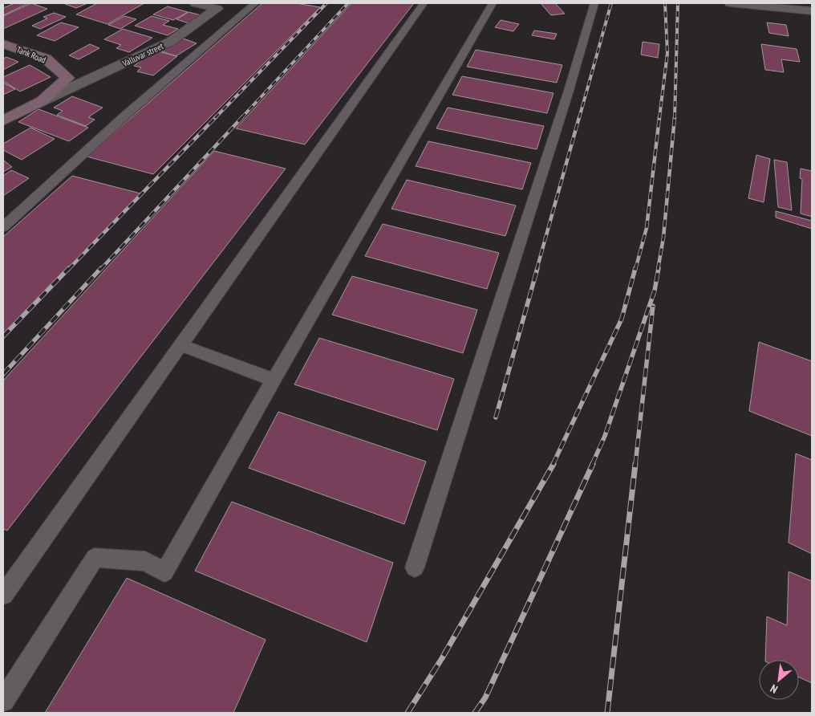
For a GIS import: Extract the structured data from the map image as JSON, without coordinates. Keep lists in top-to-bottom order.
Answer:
{
  "streets": {
    "main road": ["Tank Road"],
    "street": ["Valluvar street"]
  },
  "crossings": [
    ["Tank Road", "Valluvar street"]
  ],
  "north": "bottom left"
}
